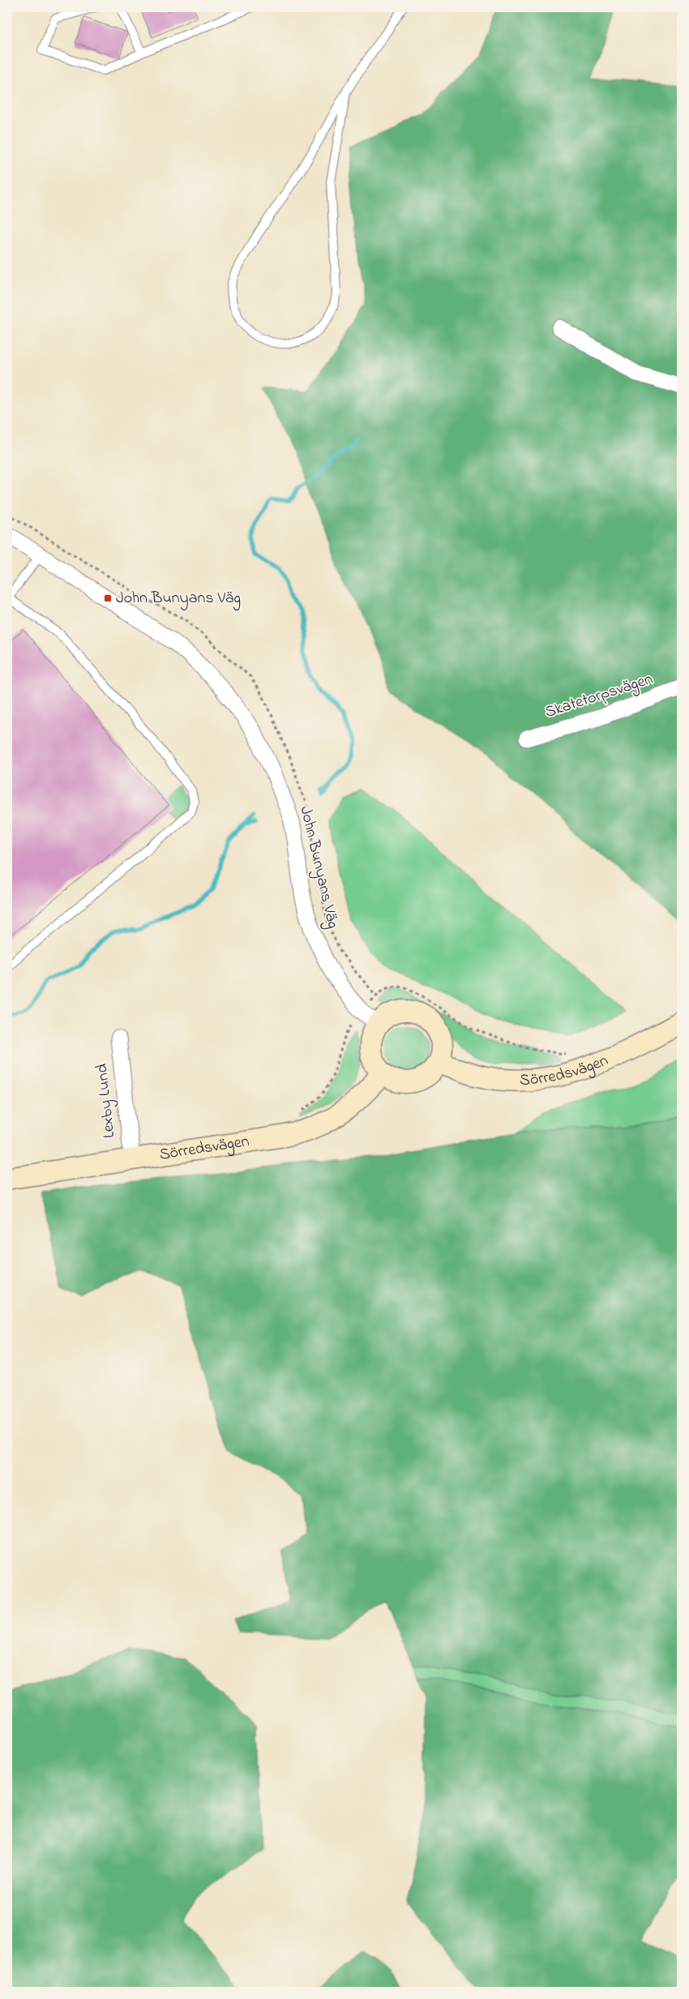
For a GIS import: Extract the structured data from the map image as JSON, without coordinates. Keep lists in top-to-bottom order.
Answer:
{
  "streets": {
    "street": [
      "Skatetorpsvägen",
      "John Bunyans Väg",
      "Sörredsvägen",
      "Lexby Lund"
    ]
  },
  "crossings": [
    ["John Bunyans Väg", "Sörredsvägen"],
    ["Sörredsvägen", "Lexby Lund"]
  ],
  "places": {
    "transit": ["John Bunyans Väg"]
  }
}
